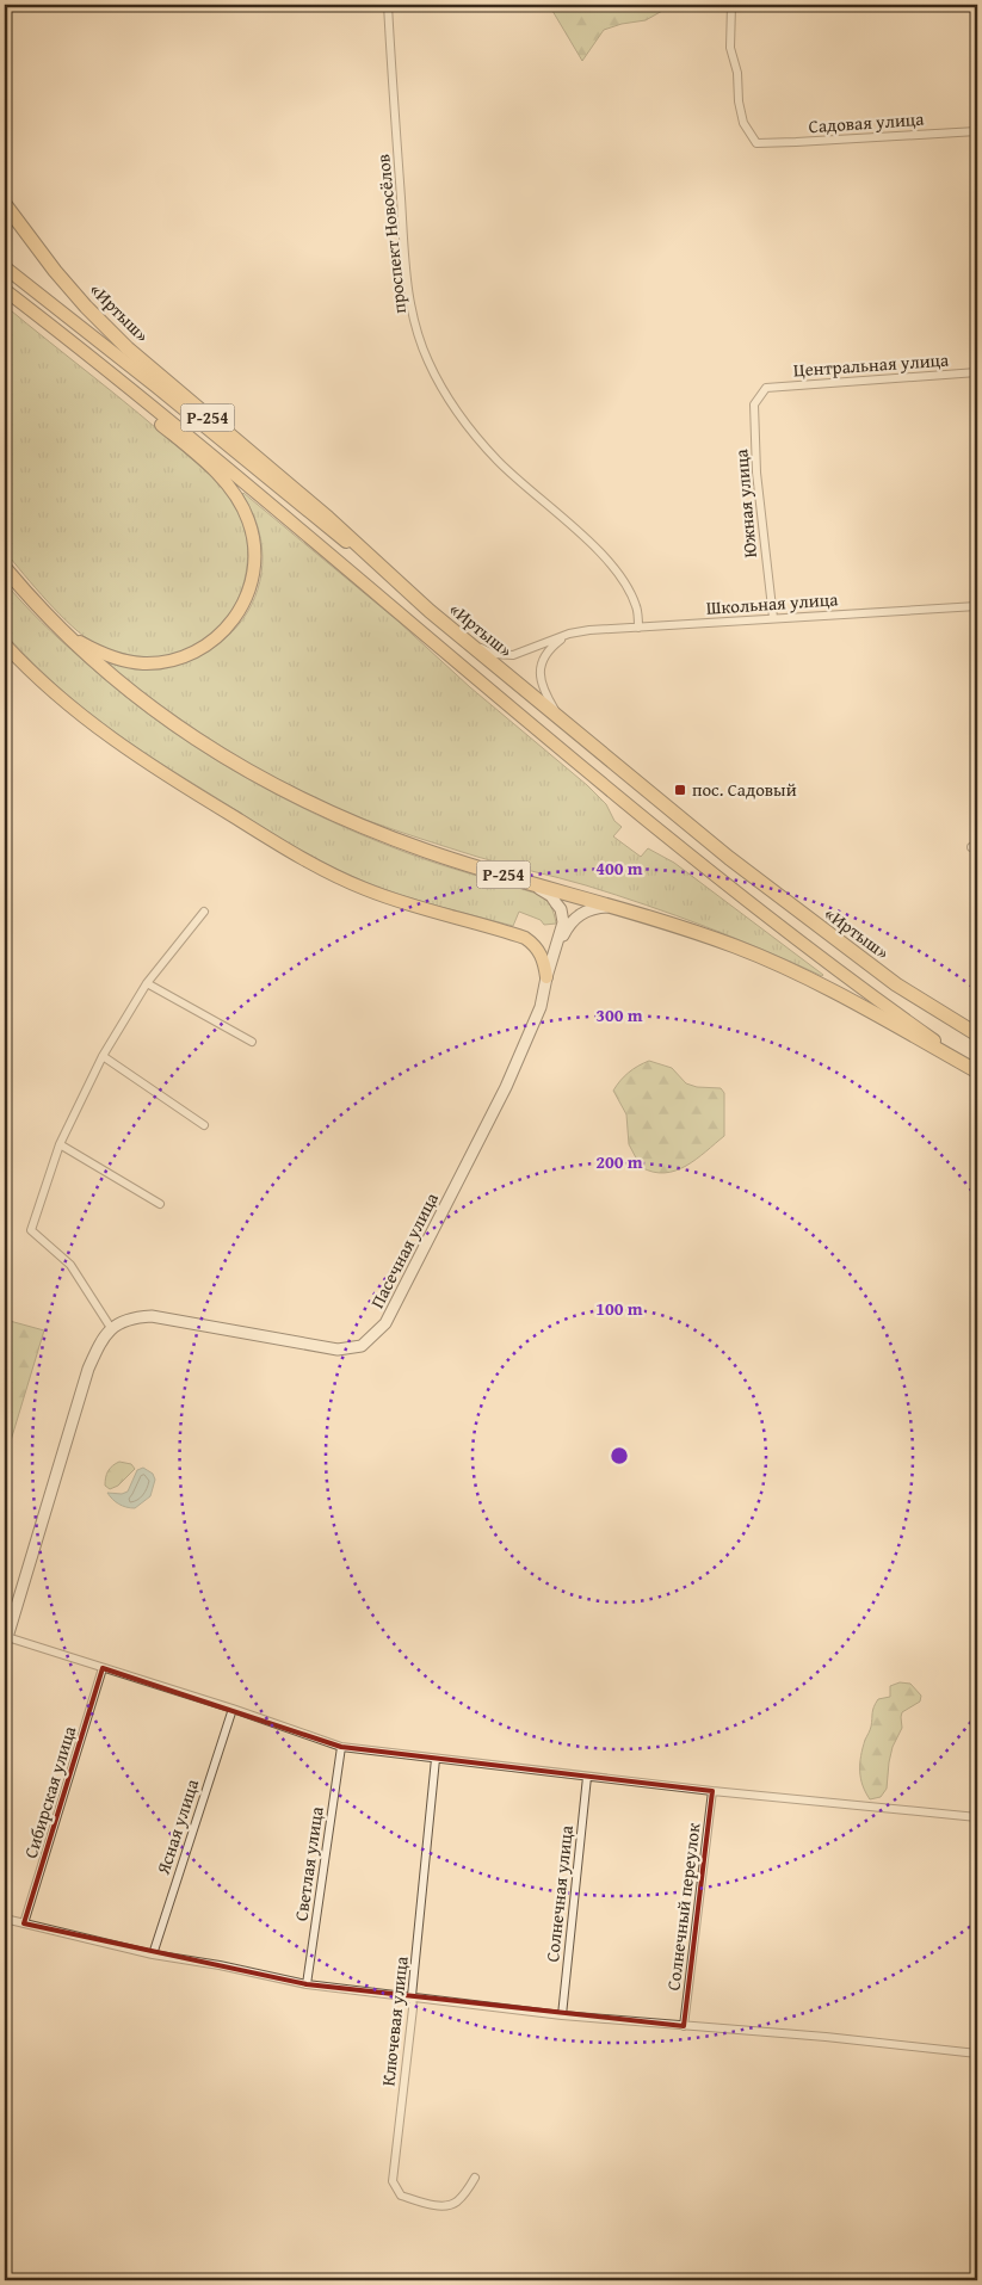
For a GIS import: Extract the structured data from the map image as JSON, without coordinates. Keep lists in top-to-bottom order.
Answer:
{
  "streets": {
    "highway": ["«Иртыш»", "Р-254"],
    "main road": ["Пасечная улица"],
    "street": [
      "Садовая улица",
      "проспект Новосёлов",
      "Центральная улица",
      "Южная улица",
      "Школьная улица",
      "Сибирская улица",
      "Ясная улица",
      "Светлая улица",
      "Солнечная улица",
      "Солнечный переулок",
      "Ключевая улица"
    ]
  },
  "crossings": [
    ["проспект Новосёлов", "Школьная улица"],
    ["«Иртыш»", "Школьная улица"],
    ["Центральная улица", "Южная улица"],
    ["Южная улица", "Школьная улица"]
  ],
  "places": {
    "transit": ["пос. Садовый"]
  },
  "rings": [
    "400 m",
    "300 m",
    "200 m",
    "100 m"
  ]
}
